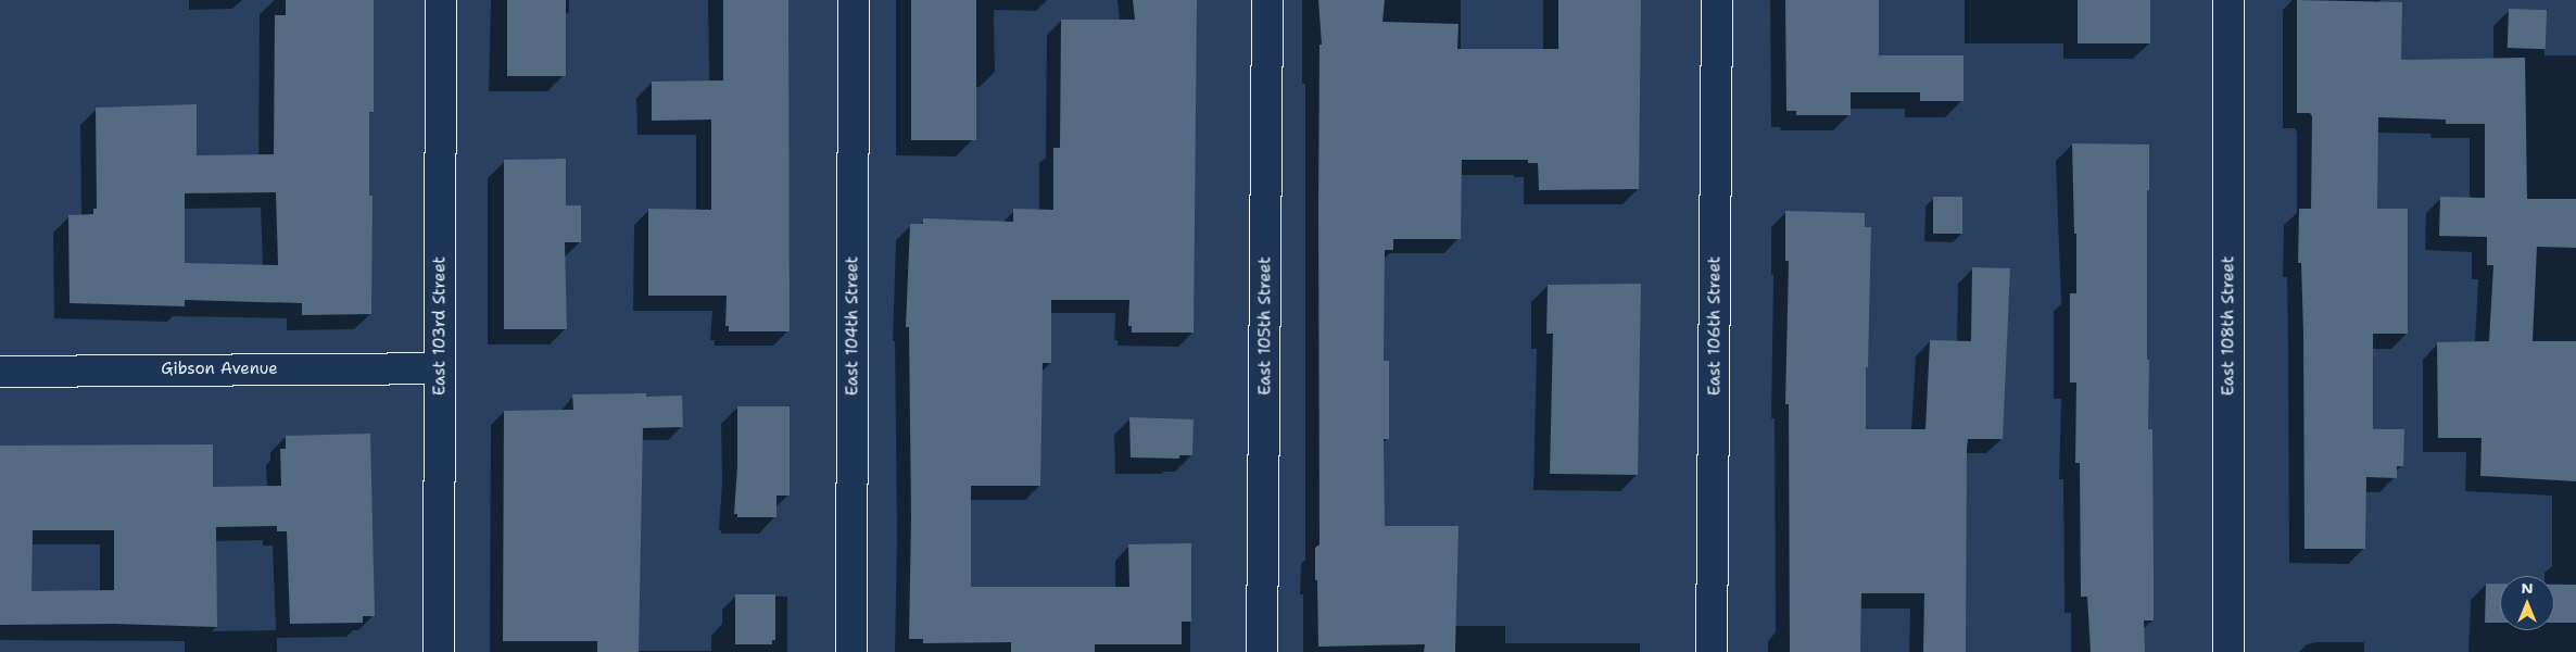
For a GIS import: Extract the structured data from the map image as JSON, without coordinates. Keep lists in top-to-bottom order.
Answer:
{
  "streets": {
    "street": [
      "East 103rd Street",
      "East 104th Street",
      "East 105th Street",
      "East 106th Street",
      "East 108th Street",
      "Gibson Avenue"
    ]
  },
  "crossings": [
    ["East 103rd Street", "Gibson Avenue"]
  ],
  "north": "top"
}
